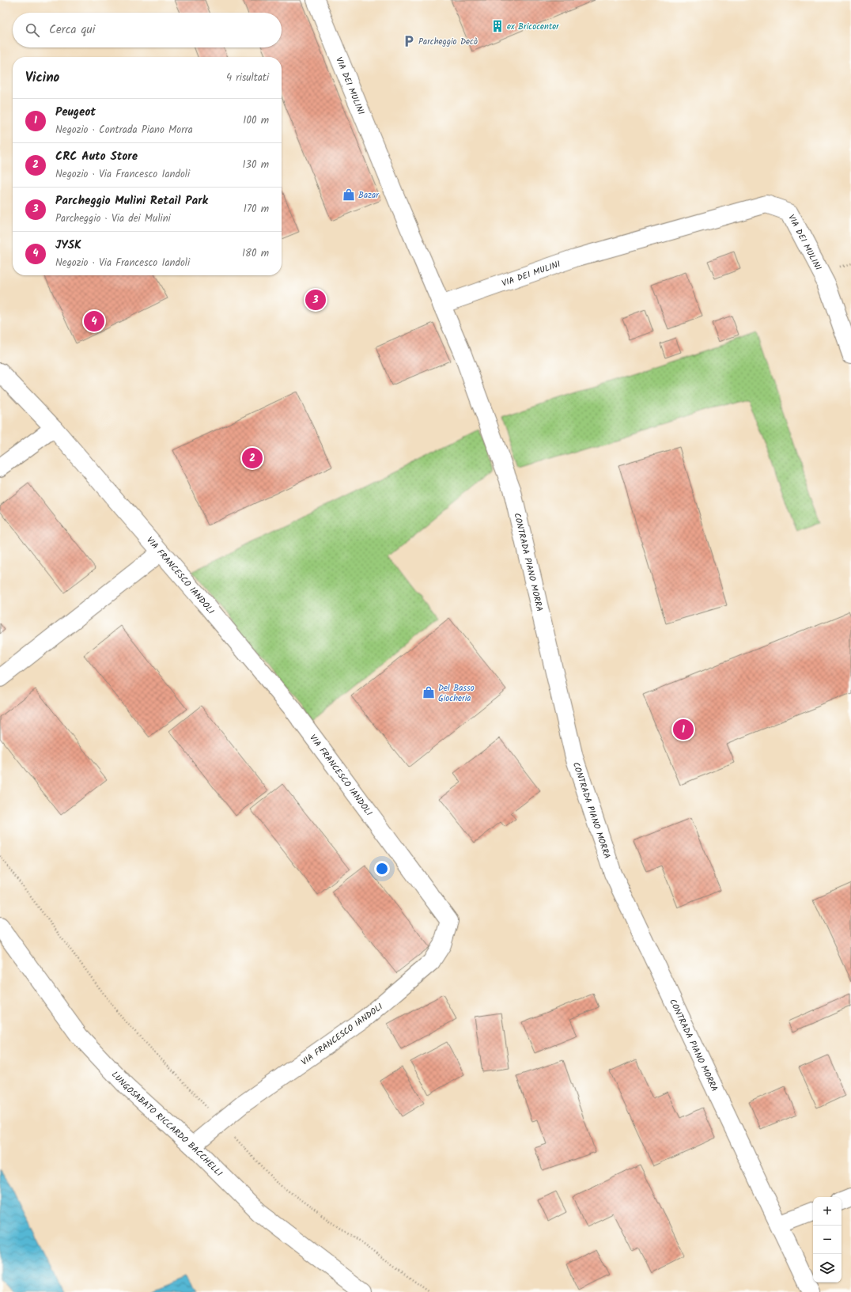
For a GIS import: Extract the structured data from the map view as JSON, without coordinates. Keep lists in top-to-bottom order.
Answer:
{
  "streets": {
    "street": [
      "VIA DEI MULINI",
      "CONTRADA PIANO MORRA",
      "VIA FRANCESCO IANDOLI",
      "LUNGOSABATO RICCARDO BACCHELLI"
    ]
  },
  "crossings": [
    ["VIA DEI MULINI", "CONTRADA PIANO MORRA"],
    ["VIA FRANCESCO IANDOLI", "LUNGOSABATO RICCARDO BACCHELLI"]
  ],
  "places": {
    "building": ["ex Bricocenter"],
    "parking": ["Parcheggio Decò"],
    "shop": ["Bazar", "Del Basso Giocheria"]
  },
  "page": {
    "search": "Cerca qui",
    "heading": ["Vicino", "4 risultati"],
    "list": [
      {
        "mark": "1",
        "name": "Peugeot",
        "note": "Negozio · Contrada Piano Morra",
        "value": "100 m"
      },
      {
        "mark": "2",
        "name": "CRC Auto Store",
        "note": "Negozio · Via Francesco Iandoli",
        "value": "130 m"
      },
      {
        "mark": "3",
        "name": "Parcheggio Mulini Retail Park",
        "note": "Parcheggio · Via dei Mulini",
        "value": "170 m"
      },
      {
        "mark": "4",
        "name": "JYSK",
        "note": "Negozio · Via Francesco Iandoli",
        "value": "180 m"
      }
    ],
    "pins": [
      "3",
      "4",
      "2",
      "1"
    ],
    "map_buttons": ["+", "−"]
  }
}
